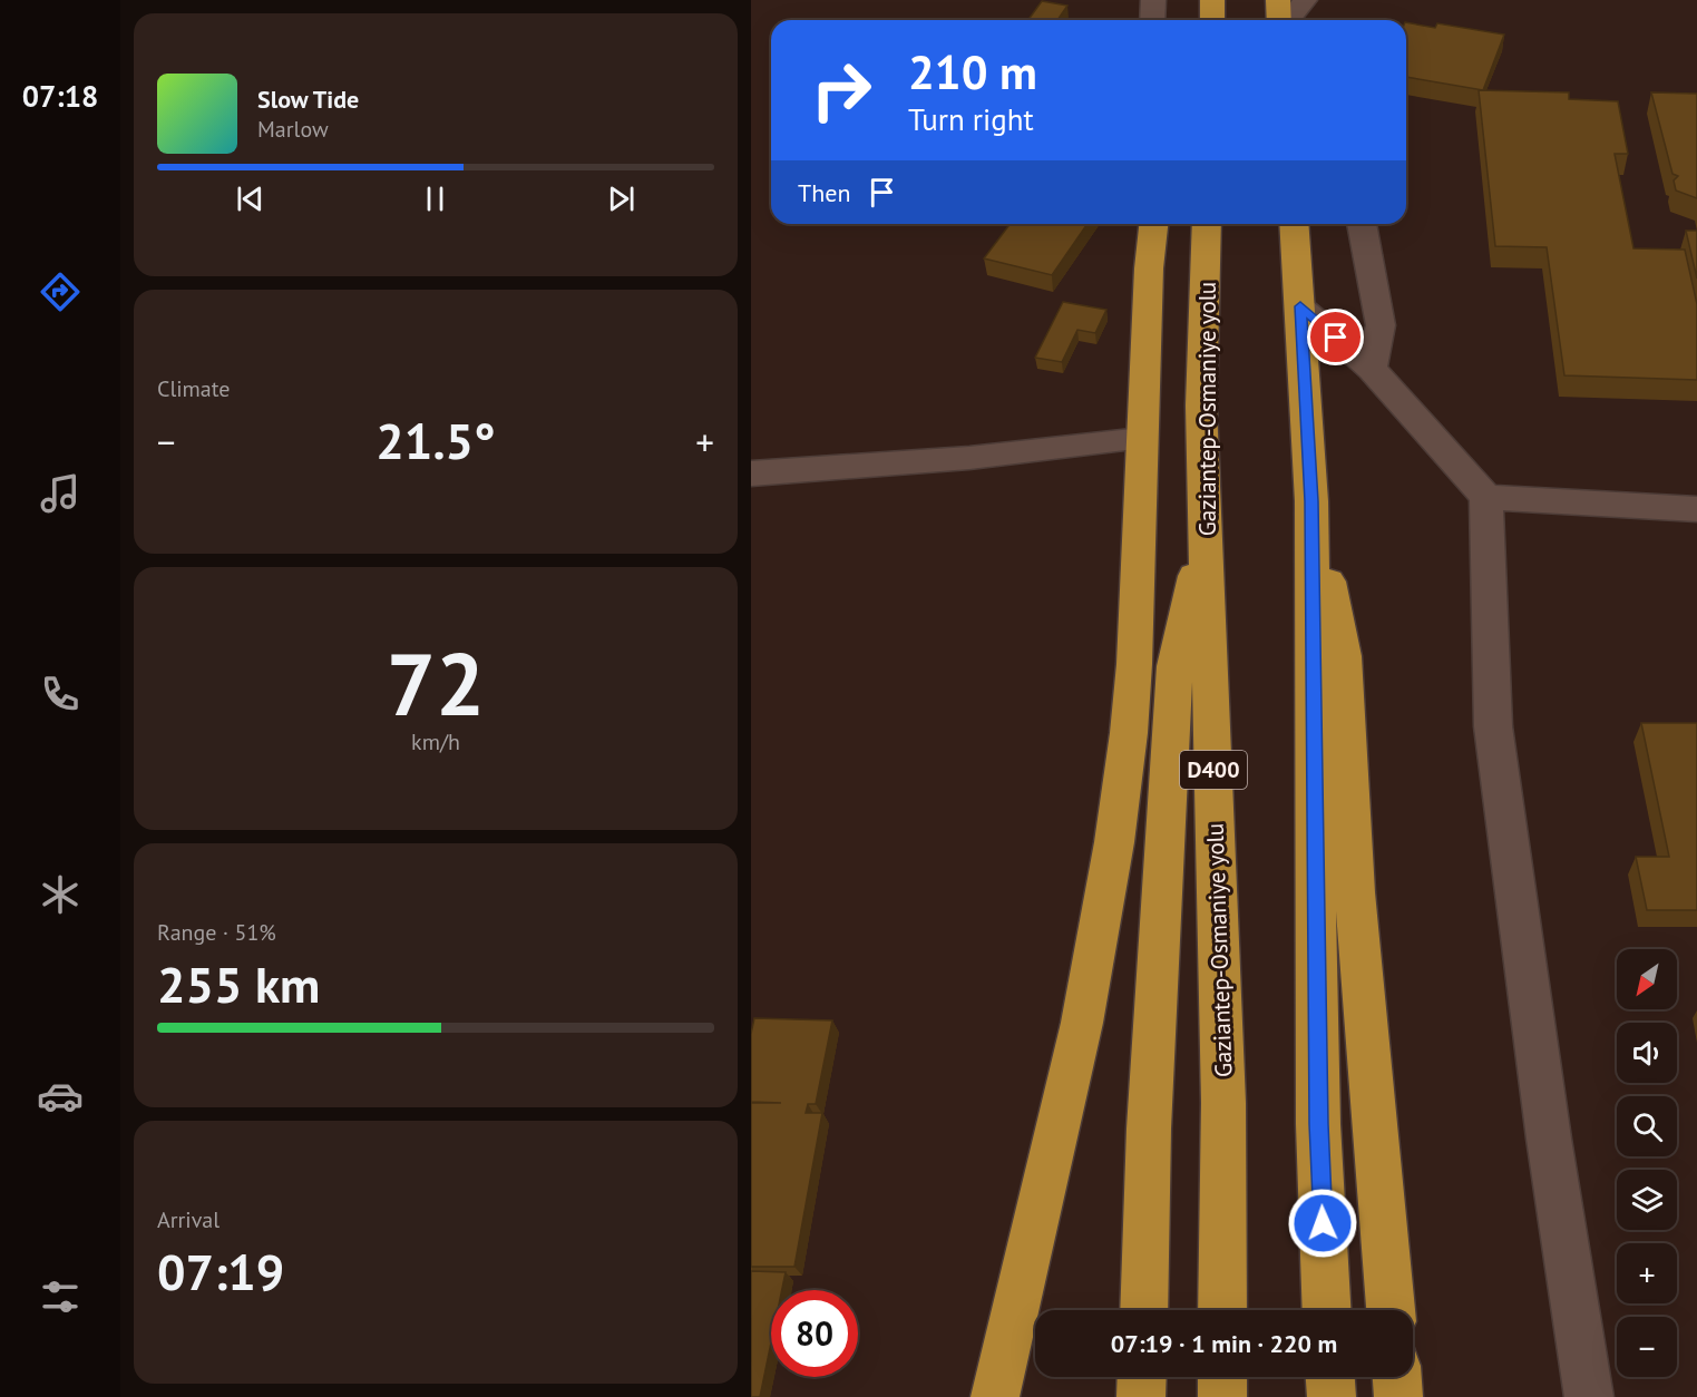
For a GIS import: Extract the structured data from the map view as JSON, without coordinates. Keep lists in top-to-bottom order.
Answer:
{
  "streets": {
    "highway": ["Gaziantep-Osmaniye yolu", "D400"]
  },
  "crossings": [
    ["Gaziantep-Osmaniye yolu", "D400"]
  ],
  "north": "bottom left",
  "page": {
    "tabs": "07:18",
    "turn": ["210 m", "Turn right"],
    "song": ["Slow Tide", "Marlow"],
    "then": "Then",
    "tile": [
      "Climate",
      ["72", "km/h"],
      ["Range · 51%", "255 km"],
      ["Arrival", "07:19"]
    ],
    "heat": ["−", "21.5°", "+"],
    "map_buttons": ["+", "−"],
    "limit": "80",
    "trip": "07:19 · 1 min · 220 m"
  }
}
